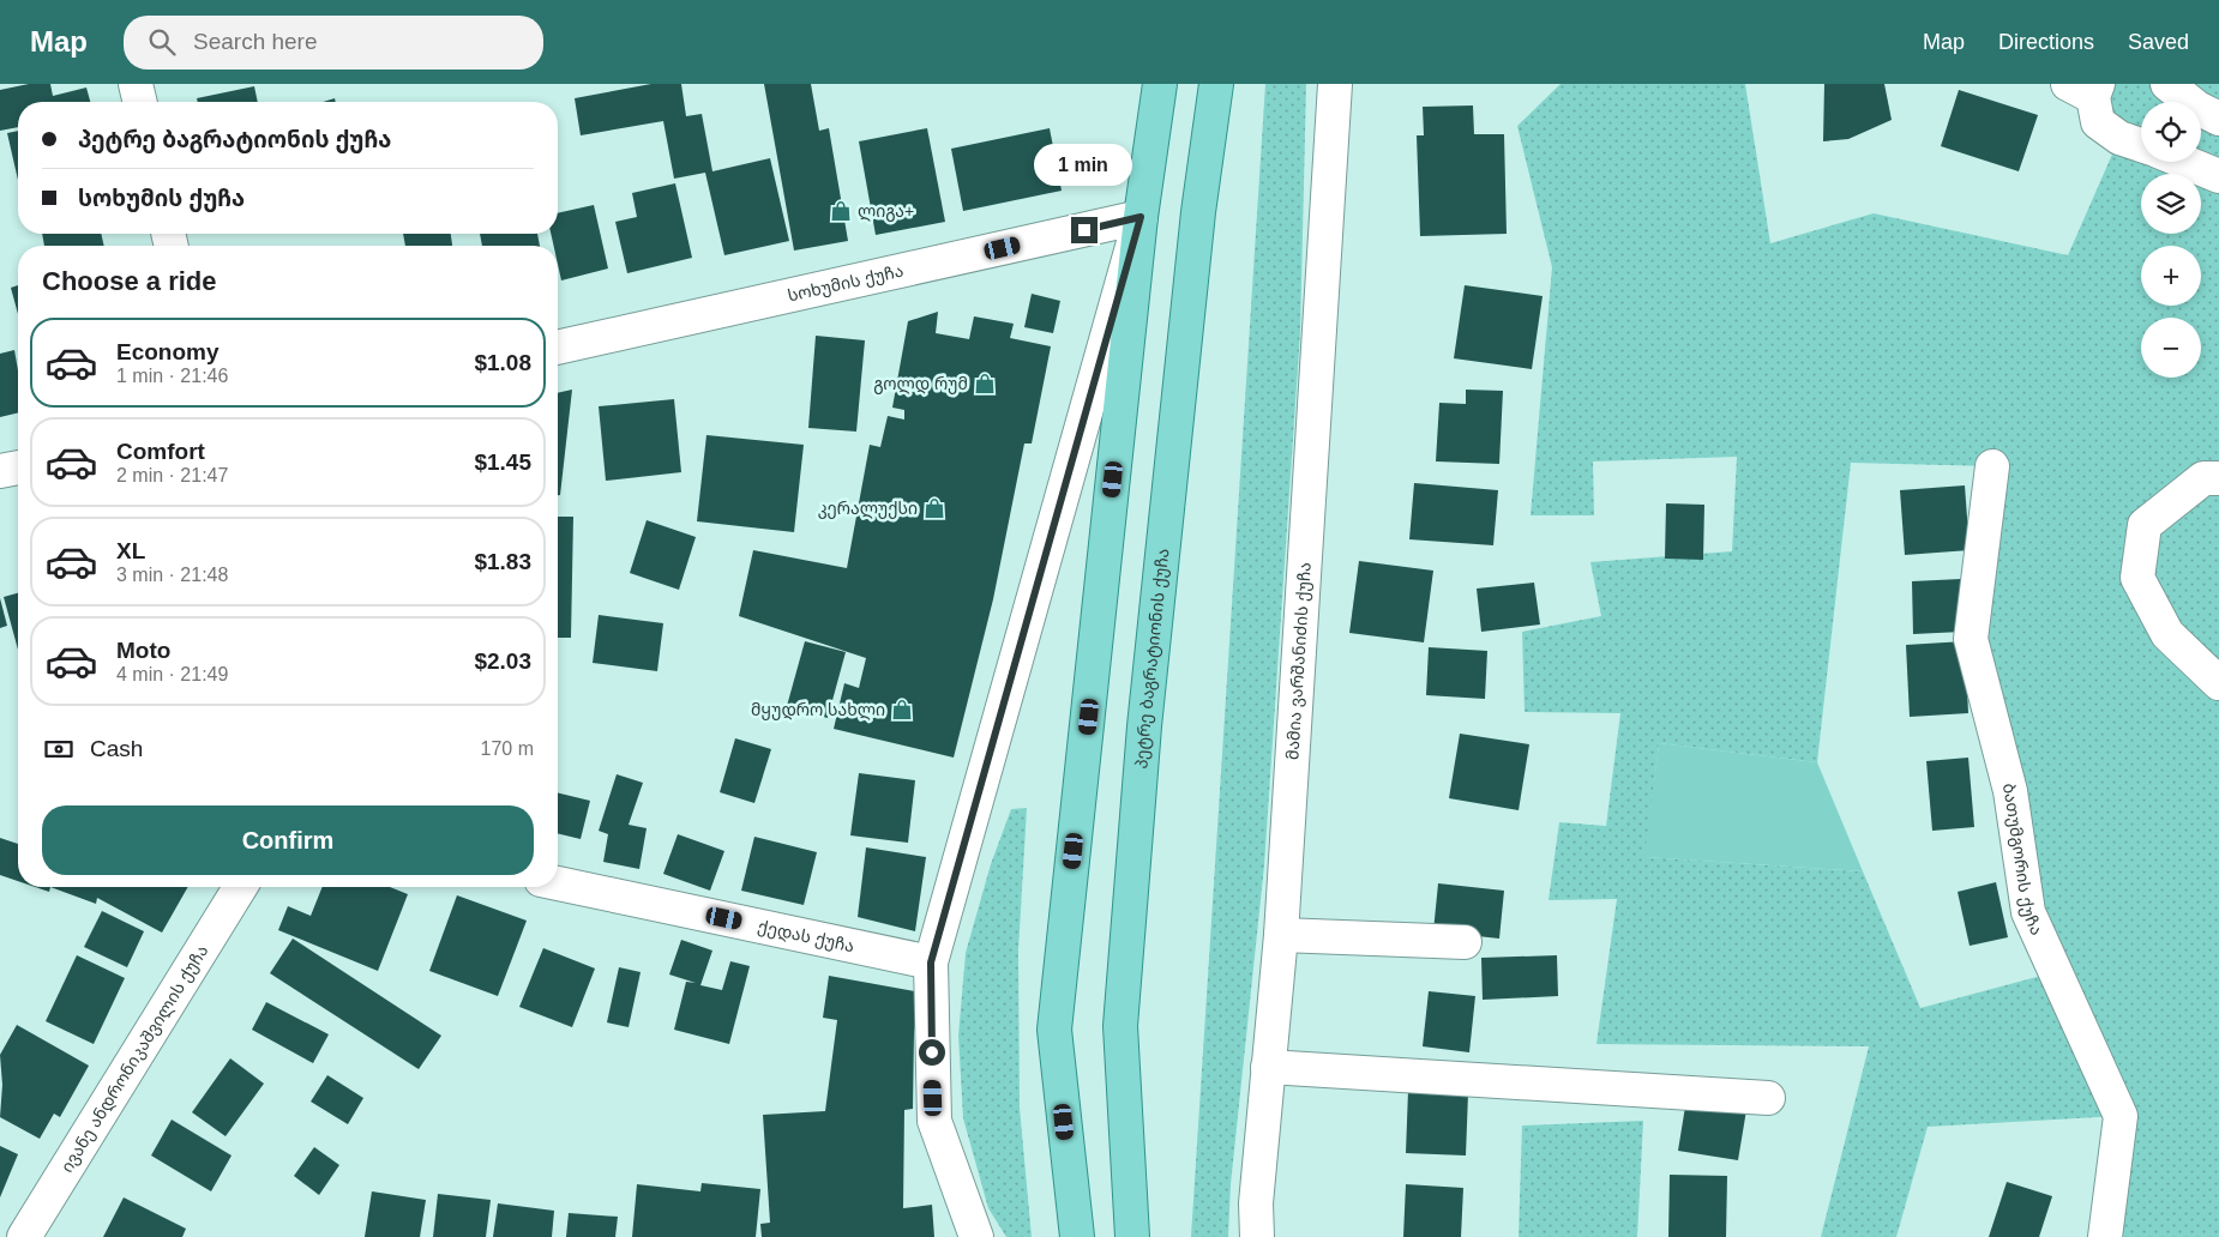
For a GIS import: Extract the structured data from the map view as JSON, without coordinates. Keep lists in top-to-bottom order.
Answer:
{
  "streets": {
    "main road": ["პეტრე ბაგრატიონის ქუჩა"],
    "street": [
      "სოხუმის ქუჩა",
      "მამია ვარშანიძის ქუჩა",
      "ბათუმგორის ქუჩა",
      "ქედას ქუჩა",
      "ივანე ანდრონიკაშვილის ქუჩა"
    ]
  },
  "places": {
    "shop": [
      "ლიგა+",
      "გოლდ რუმ",
      "კერალუქსი",
      "მყუდრო სახლი"
    ]
  },
  "page": {
    "header": "Map",
    "search": "Search here",
    "nav": ["Map", "Directions", "Saved"],
    "map_buttons": ["+", "−"],
    "banner": ["პეტრე ბაგრატიონის ქუჩა", "სოხუმის ქუჩა"],
    "bubble": "1 min",
    "heading": "Choose a ride",
    "list": [
      {
        "name": "Economy",
        "note": "1 min · 21:46",
        "value": "$1.08"
      },
      {
        "name": "Comfort",
        "note": "2 min · 21:47",
        "value": "$1.45"
      },
      {
        "name": "XL",
        "note": "3 min · 21:48",
        "value": "$1.83"
      },
      {
        "name": "Moto",
        "note": "4 min · 21:49",
        "value": "$2.03"
      }
    ],
    "pay": ["Cash", "170 m"],
    "buttons": "Confirm"
  }
}
